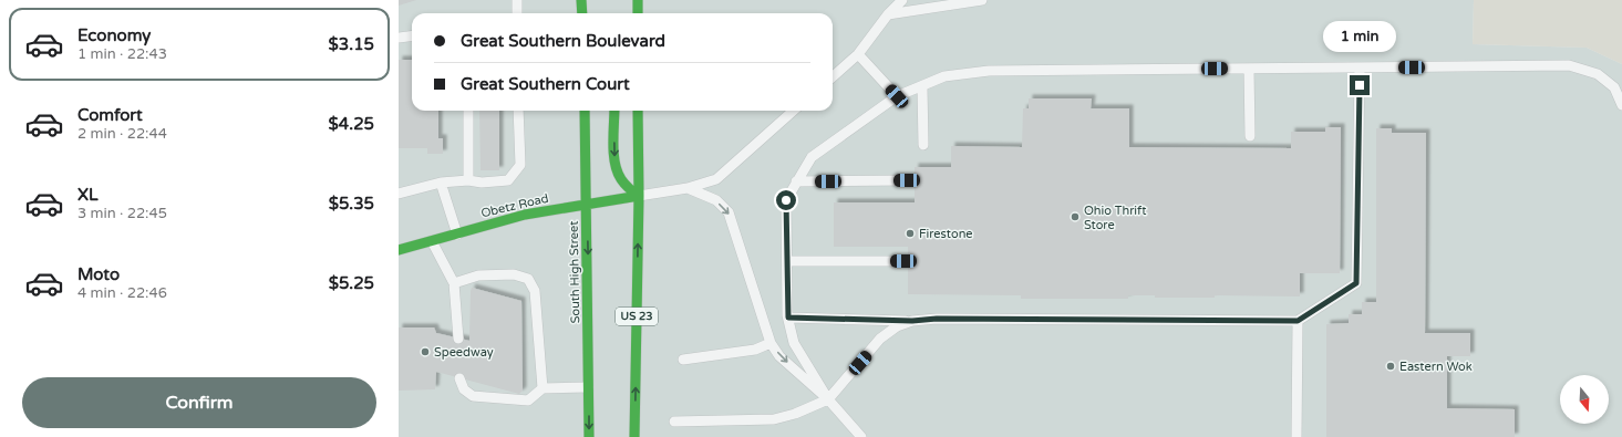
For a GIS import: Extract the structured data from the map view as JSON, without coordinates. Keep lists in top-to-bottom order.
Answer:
{
  "streets": {
    "main road": ["Obetz Road", "South High Street", "US 23"]
  },
  "crossings": [
    ["Obetz Road", "South High Street"],
    ["Obetz Road", "US 23"]
  ],
  "places": [
    "Ohio Thrift Store",
    "Firestone",
    "Speedway",
    "Eastern Wok"
  ],
  "north": "bottom",
  "page": {
    "list": [
      {
        "name": "Economy",
        "note": "1 min · 22:43",
        "value": "$3.15"
      },
      {
        "name": "Comfort",
        "note": "2 min · 22:44",
        "value": "$4.25"
      },
      {
        "name": "XL",
        "note": "3 min · 22:45",
        "value": "$5.35"
      },
      {
        "name": "Moto",
        "note": "4 min · 22:46",
        "value": "$5.25"
      }
    ],
    "banner": ["Great Southern Boulevard", "Great Southern Court"],
    "bubble": "1 min",
    "buttons": "Confirm"
  }
}
